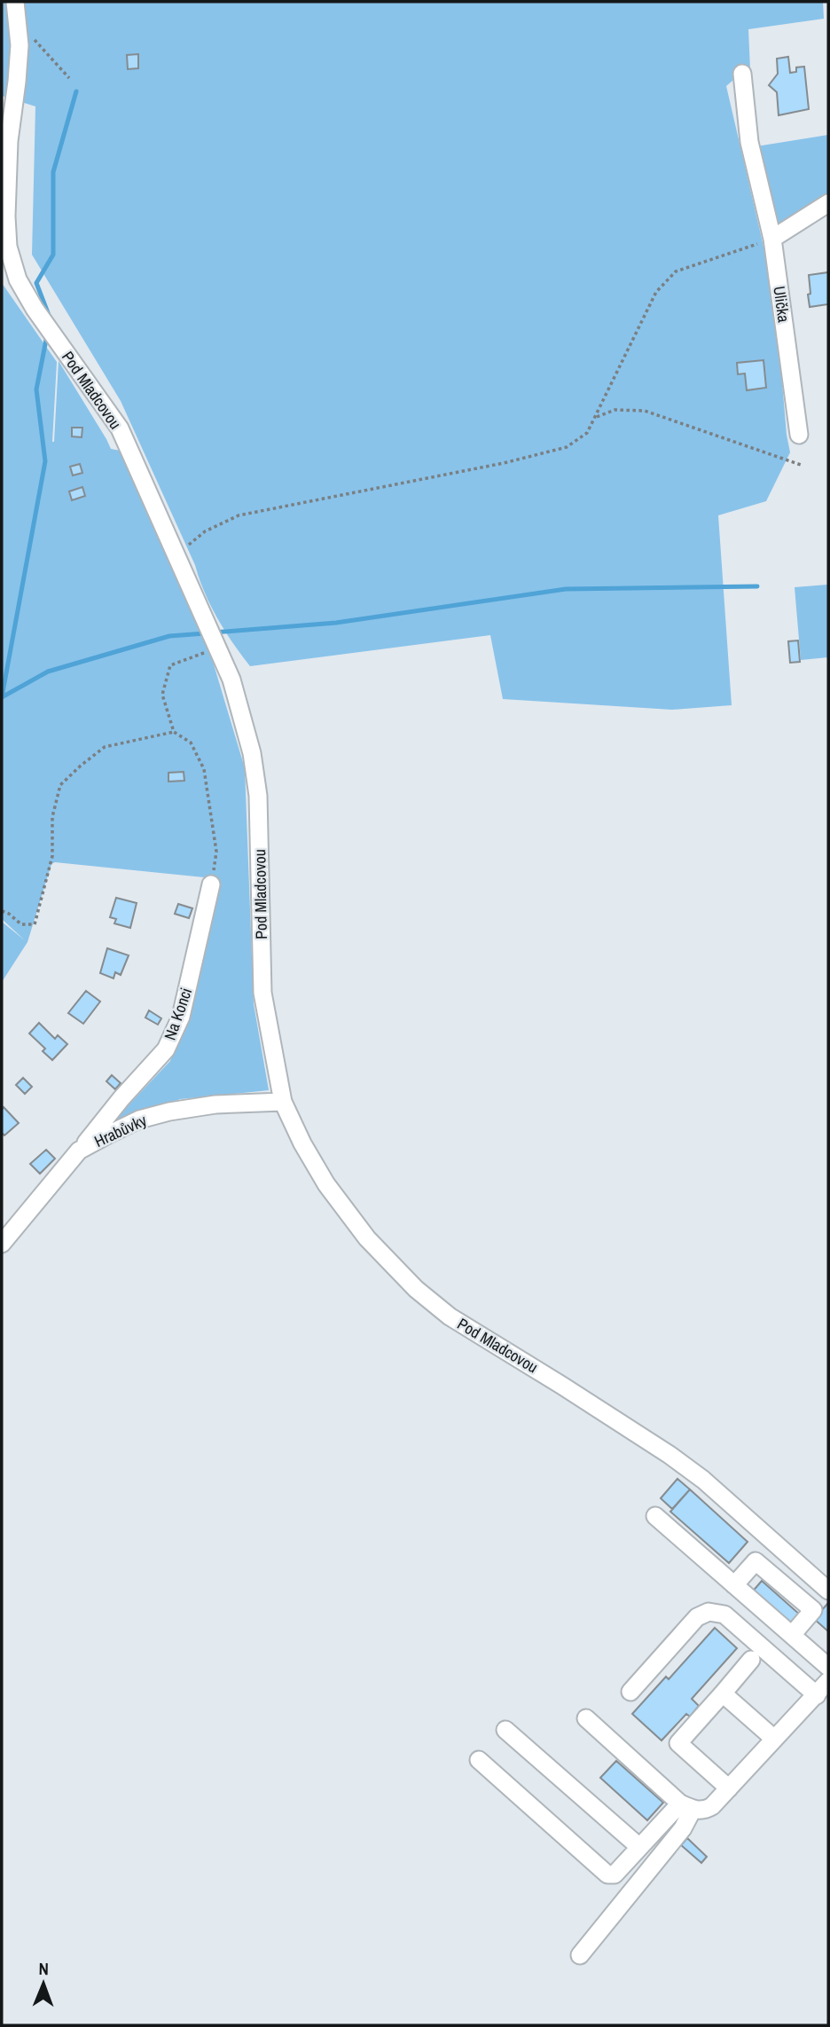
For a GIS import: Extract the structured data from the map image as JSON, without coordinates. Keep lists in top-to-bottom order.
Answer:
{
  "streets": {
    "street": [
      "Ulička",
      "Pod Mladcovou",
      "Na Konci",
      "Hrabůvky"
    ]
  },
  "crossings": [
    ["Pod Mladcovou", "Hrabůvky"],
    ["Na Konci", "Hrabůvky"]
  ],
  "north": "top"
}
